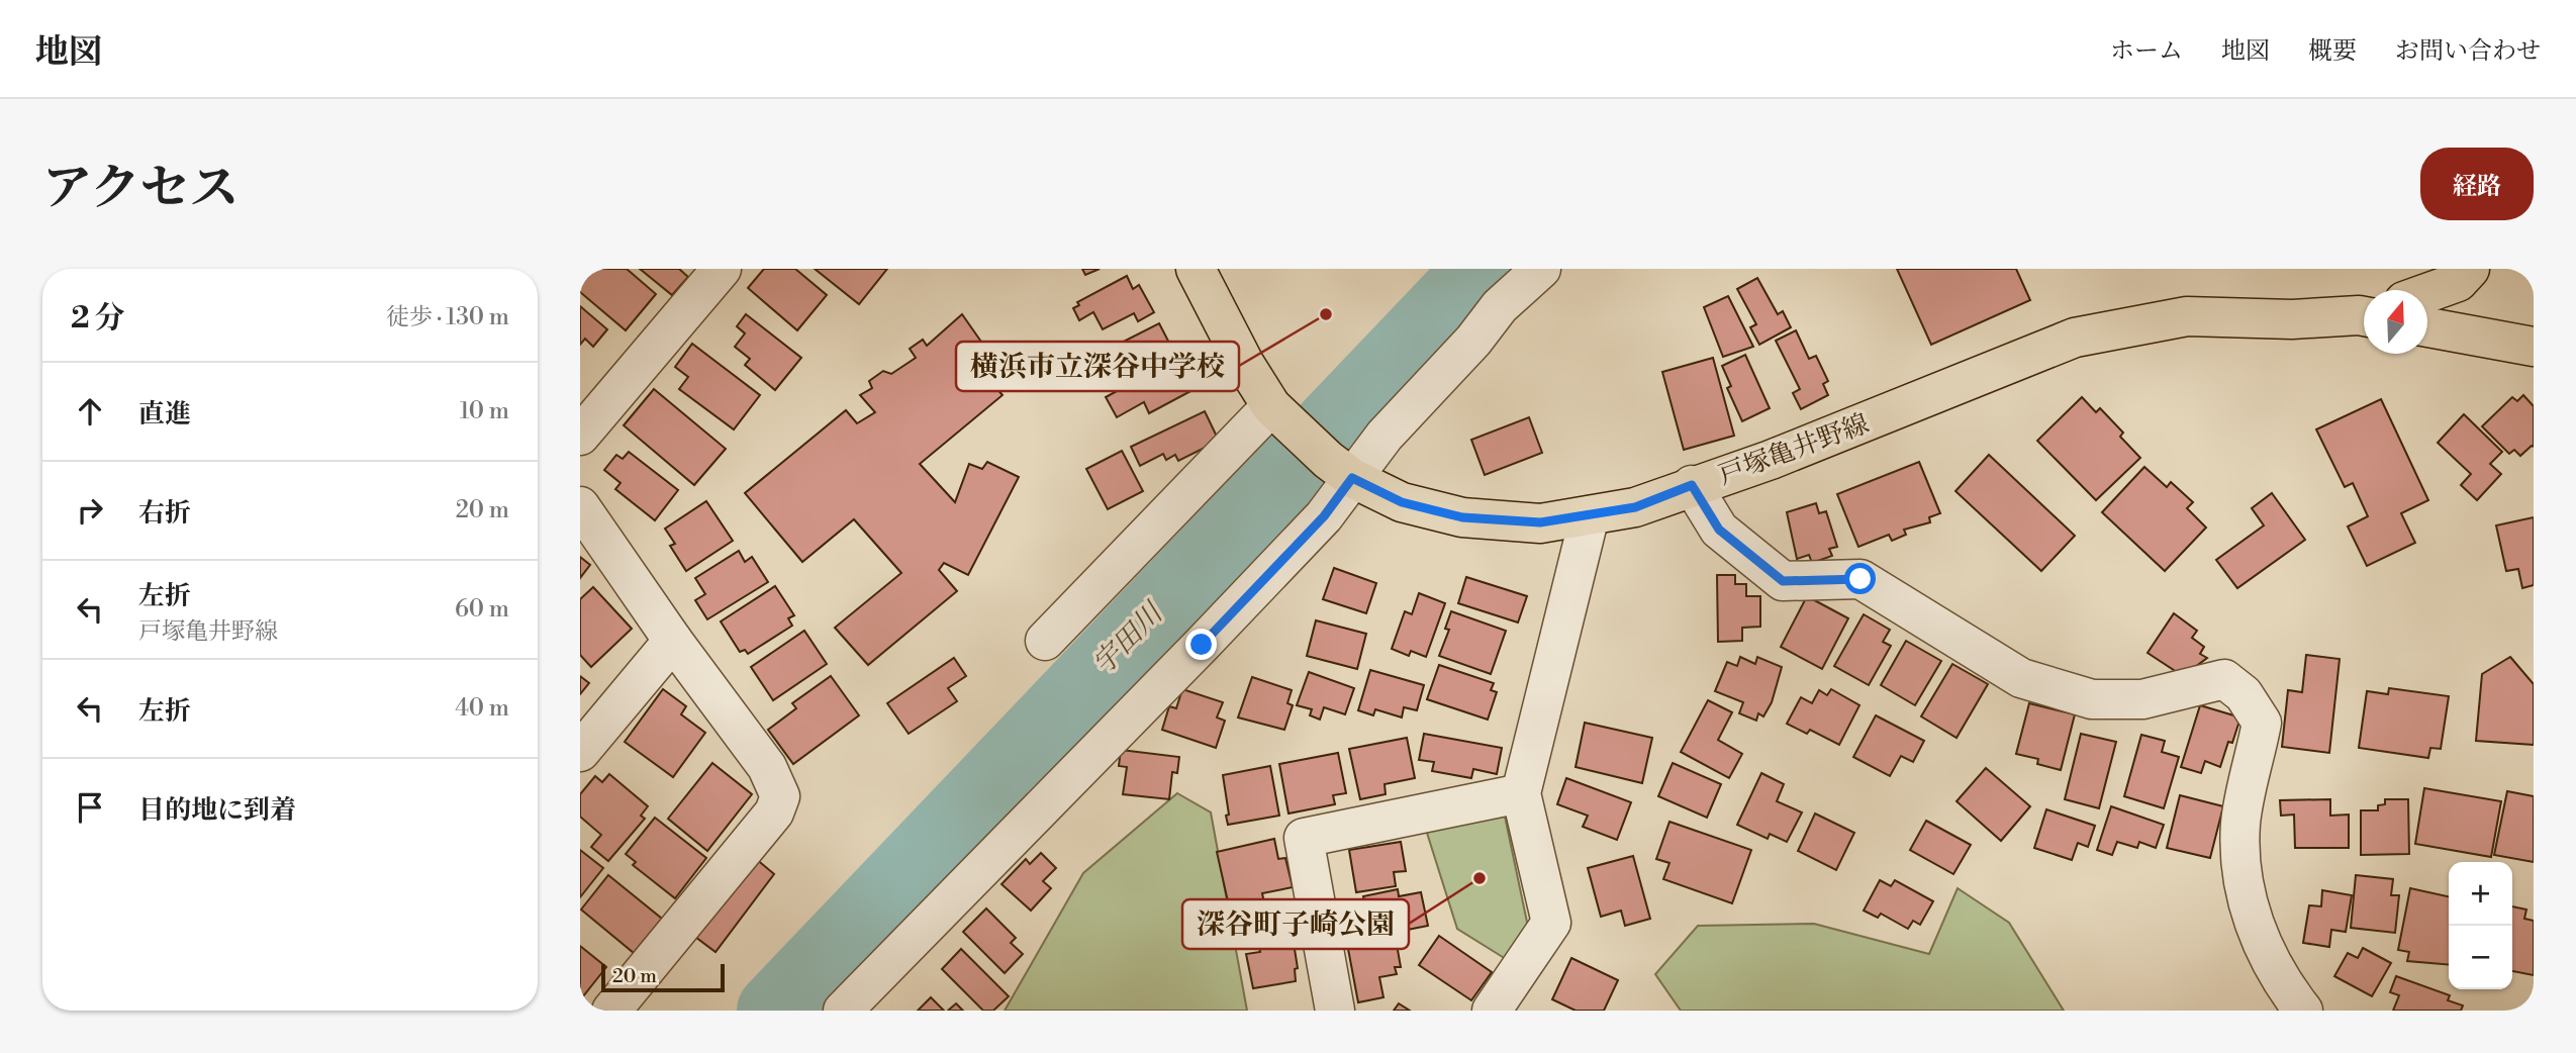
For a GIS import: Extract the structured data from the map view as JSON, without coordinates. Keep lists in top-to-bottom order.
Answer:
{
  "streets": {
    "main road": ["戸塚亀井野線"]
  },
  "water": ["宇田川"],
  "places": ["横浜市立深谷中学校", "深谷町子崎公園"],
  "scale_bar": "20 m",
  "north": "top",
  "page": {
    "header": "地図",
    "nav": [
      "ホーム",
      "地図",
      "概要",
      "お問い合わせ"
    ],
    "title": "アクセス",
    "buttons": "経路",
    "heading": ["2 分", "徒歩 · 130 m"],
    "list": [
      ["直進", "10 m"],
      ["右折", "20 m"],
      ["左折", "戸塚亀井野線", "60 m"],
      ["左折", "40 m"],
      "目的地に到着"
    ],
    "map_buttons": ["+", "−"],
    "scale": "20 m"
  }
}
